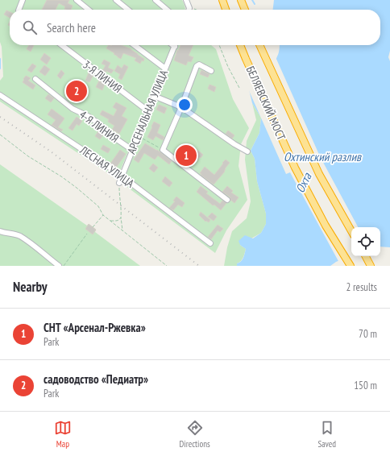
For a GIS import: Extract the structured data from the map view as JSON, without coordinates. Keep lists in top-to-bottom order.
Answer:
{
  "streets": {
    "highway": ["БЕЛЯЕВСКИЙ МОСТ"],
    "street": [
      "3-Я ЛИНИЯ",
      "АРСЕНАЛЬНАЯ УЛИЦА",
      "4-Я ЛИНИЯ",
      "ЛЕСНАЯ УЛИЦА"
    ]
  },
  "crossings": [
    ["3-Я ЛИНИЯ", "АРСЕНАЛЬНАЯ УЛИЦА"],
    ["АРСЕНАЛЬНАЯ УЛИЦА", "4-Я ЛИНИЯ"],
    ["АРСЕНАЛЬНАЯ УЛИЦА", "ЛЕСНАЯ УЛИЦА"]
  ],
  "water": ["Охтинский разлив", "Охта"],
  "page": {
    "search": "Search here",
    "pins": ["2", "1"],
    "heading": ["Nearby", "2 results"],
    "list": [
      {
        "mark": "1",
        "name": "СНТ «Арсенал-Ржевка»",
        "note": "Park",
        "value": "70 m"
      },
      {
        "mark": "2",
        "name": "садоводство «Педиатр»",
        "note": "Park",
        "value": "150 m"
      }
    ],
    "nav": ["Map", "Directions", "Saved"]
  }
}
